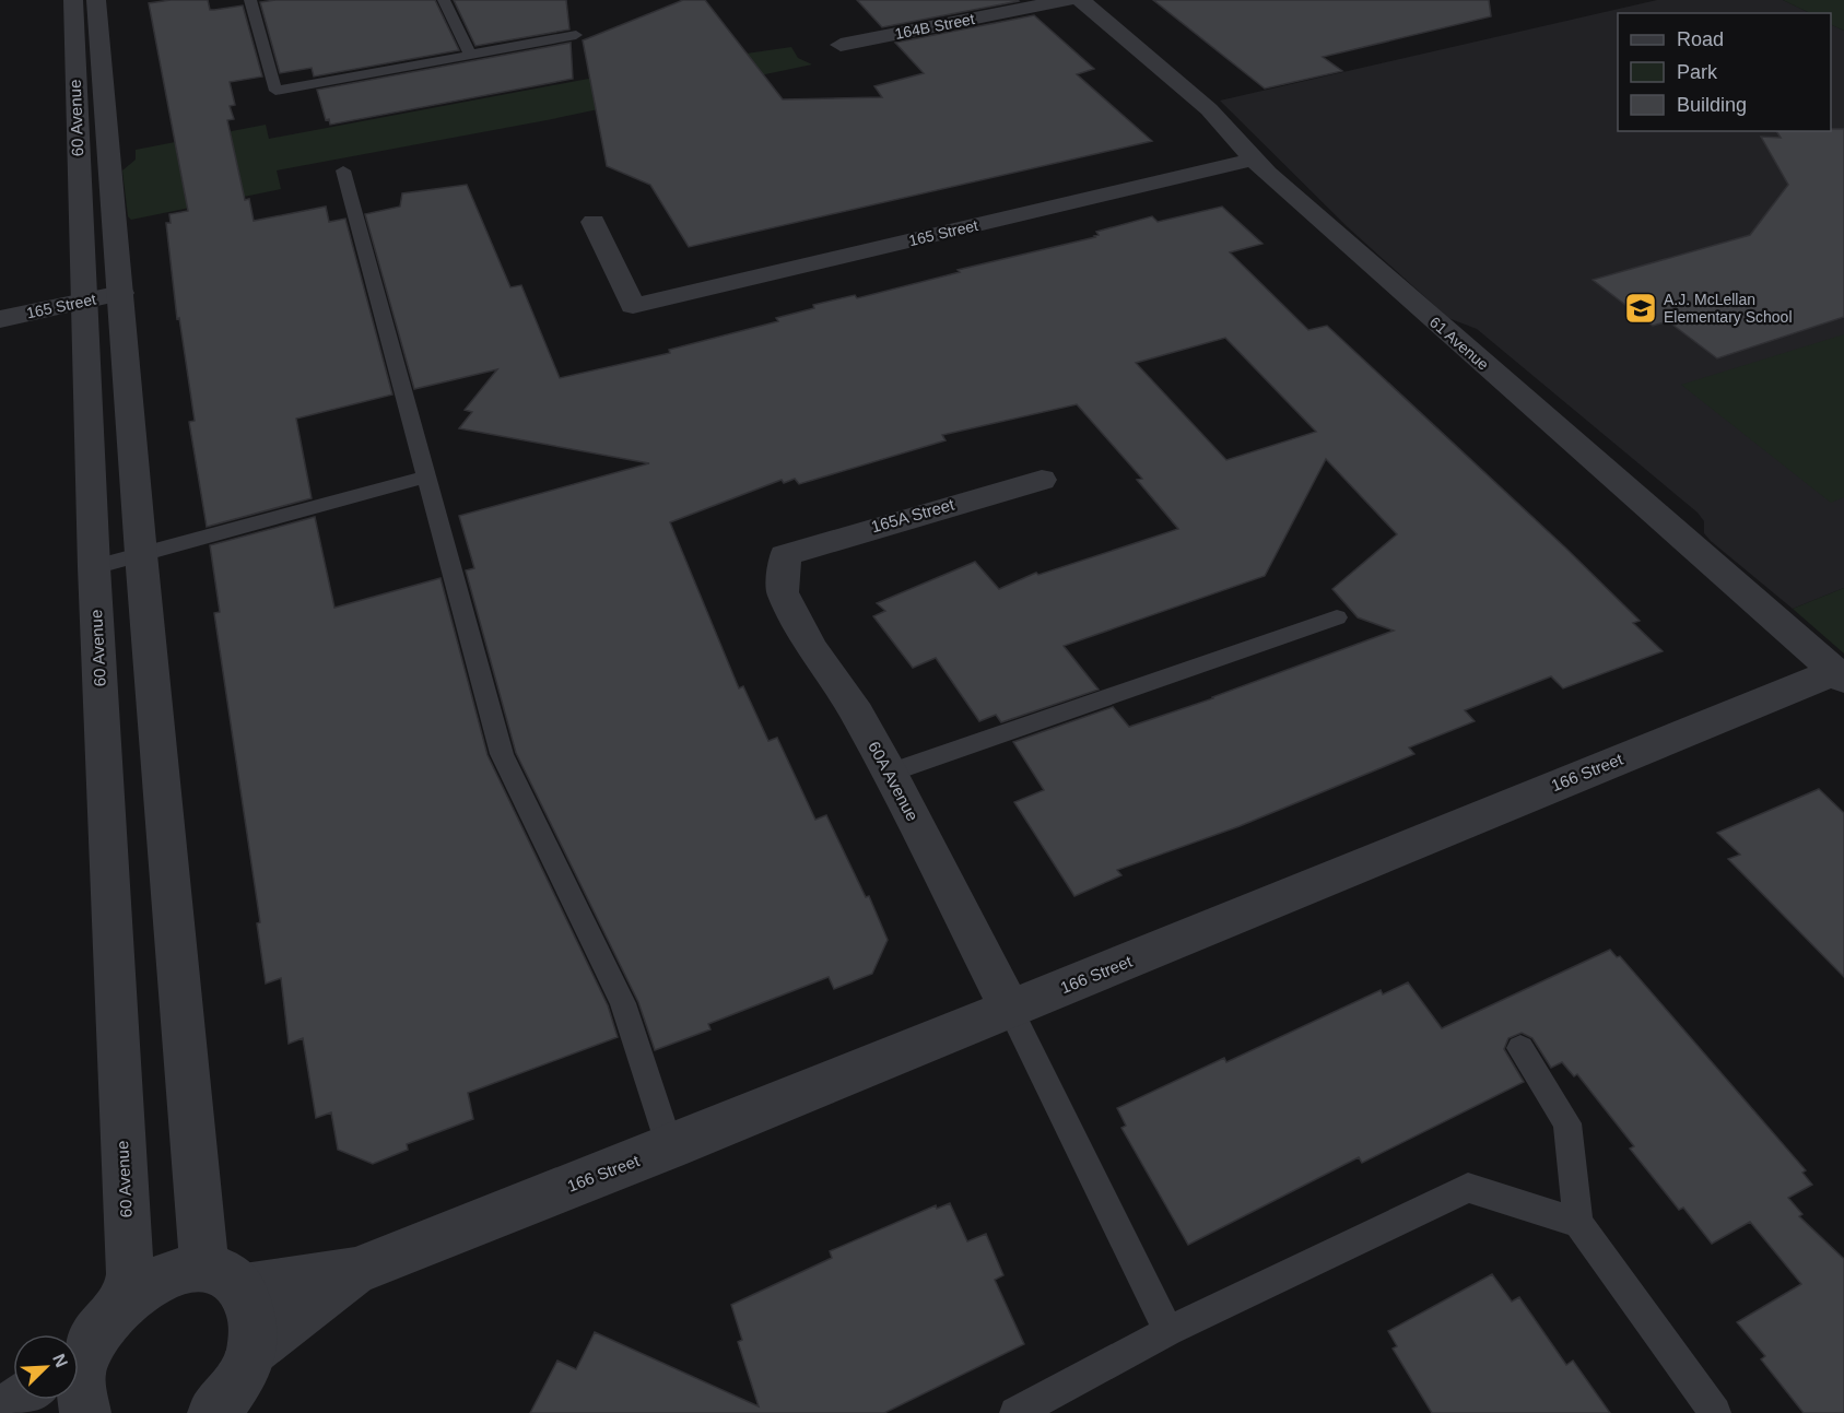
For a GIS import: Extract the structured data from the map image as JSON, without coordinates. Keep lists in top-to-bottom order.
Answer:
{
  "streets": {
    "street": [
      "164B Street",
      "60 Avenue",
      "165 Street",
      "61 Avenue",
      "165A Street",
      "166 Street",
      "60A Avenue"
    ]
  },
  "crossings": [
    ["60 Avenue", "165 Street"],
    ["60 Avenue", "166 Street"],
    ["165 Street", "61 Avenue"],
    ["61 Avenue", "166 Street"],
    ["165A Street", "60A Avenue"],
    ["166 Street", "60A Avenue"]
  ],
  "places": {
    "school or university": ["A.J. McLellan Elementary School"]
  },
  "legend": ["Road", "Park", "Building"],
  "north": "top right"
}
